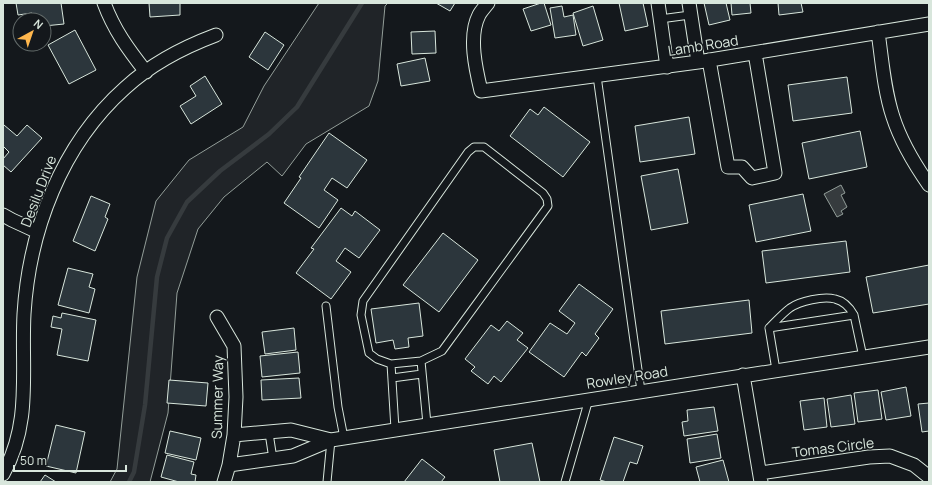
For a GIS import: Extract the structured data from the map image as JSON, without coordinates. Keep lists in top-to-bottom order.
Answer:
{
  "streets": {
    "street": [
      "Lamb Road",
      "Desilu Drive",
      "Rowley Road",
      "Summer Way",
      "Tomas Circle"
    ]
  },
  "crossings": [
    ["Rowley Road", "Summer Way"],
    ["Rowley Road", "Tomas Circle"]
  ],
  "scale_bar": "50 m",
  "north": "top right"
}
